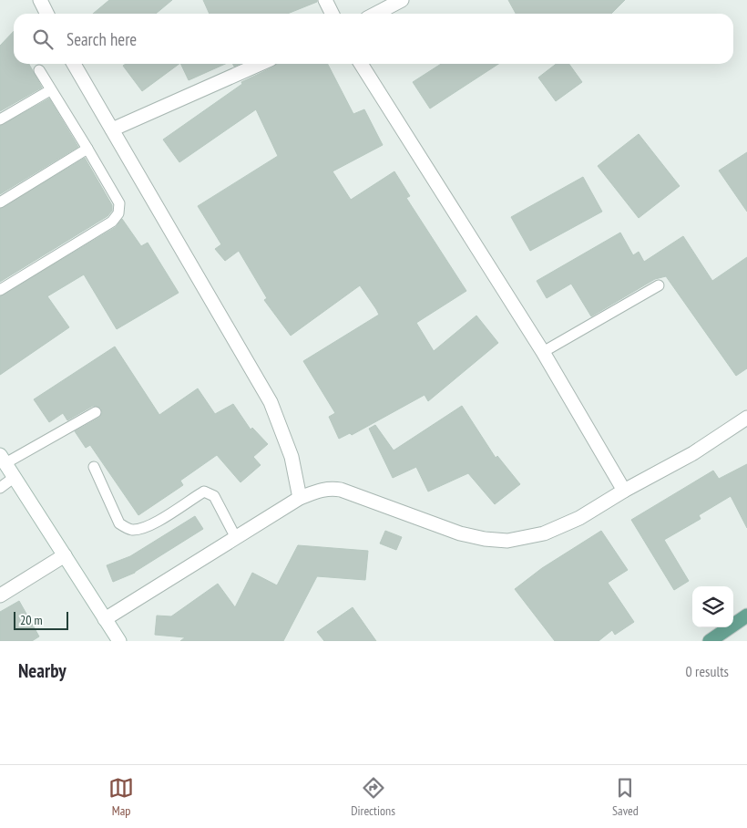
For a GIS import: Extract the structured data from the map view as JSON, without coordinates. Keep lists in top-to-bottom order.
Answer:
{
  "scale_bar": "20 m",
  "page": {
    "search": "Search here",
    "scale": "20 m",
    "heading": ["Nearby", "0 results"],
    "nav": ["Map", "Directions", "Saved"]
  }
}
